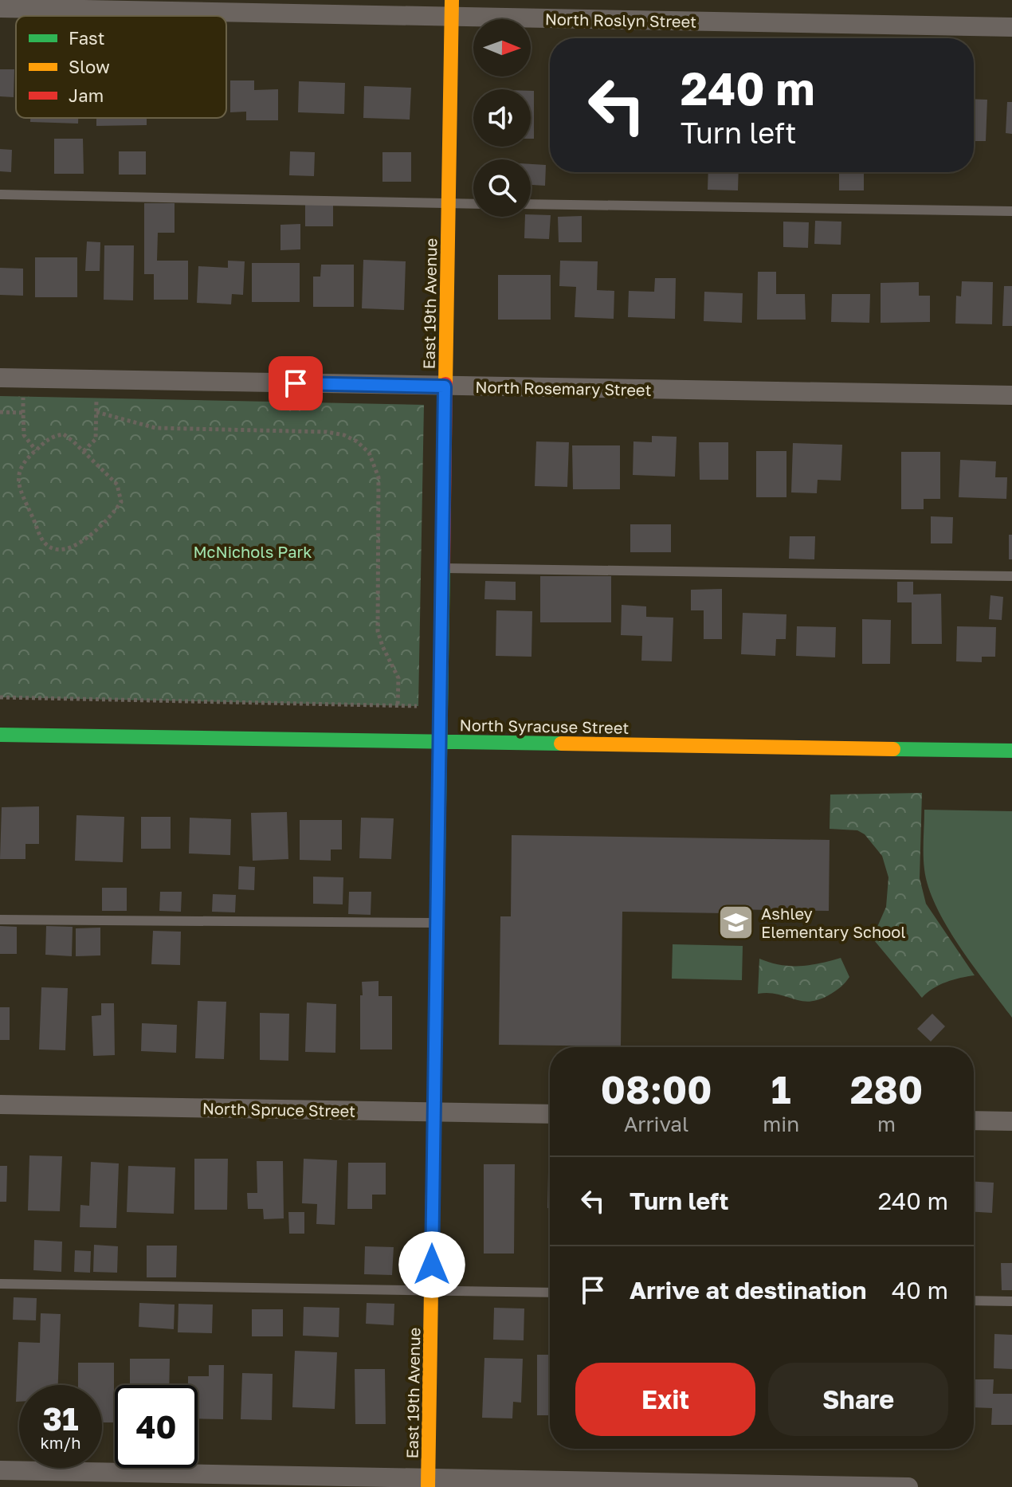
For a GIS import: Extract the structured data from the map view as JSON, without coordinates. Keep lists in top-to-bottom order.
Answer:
{
  "streets": {
    "street": [
      "North Roslyn Street",
      "East 19th Avenue",
      "North Rosemary Street",
      "North Syracuse Street",
      "North Spruce Street"
    ]
  },
  "crossings": [
    ["North Roslyn Street", "East 19th Avenue"],
    ["East 19th Avenue", "North Rosemary Street"],
    ["East 19th Avenue", "North Syracuse Street"],
    ["East 19th Avenue", "North Spruce Street"]
  ],
  "parks": ["McNichols Park"],
  "places": {
    "school or university": ["Ashley Elementary School"]
  },
  "legend": ["Fast", "Slow", "Jam"],
  "north": "right",
  "page": {
    "turn": ["240 m", "Turn left"],
    "eta": [
      "08:00",
      "Arrival",
      "1",
      "min",
      "280",
      "m"
    ],
    "list": [
      {
        "name": "Turn left",
        "value": "240 m"
      },
      {
        "name": "Arrive at destination",
        "value": "40 m"
      }
    ],
    "buttons": ["Exit", "Share"],
    "speed": "31 km/h",
    "limit": "40"
  }
}
